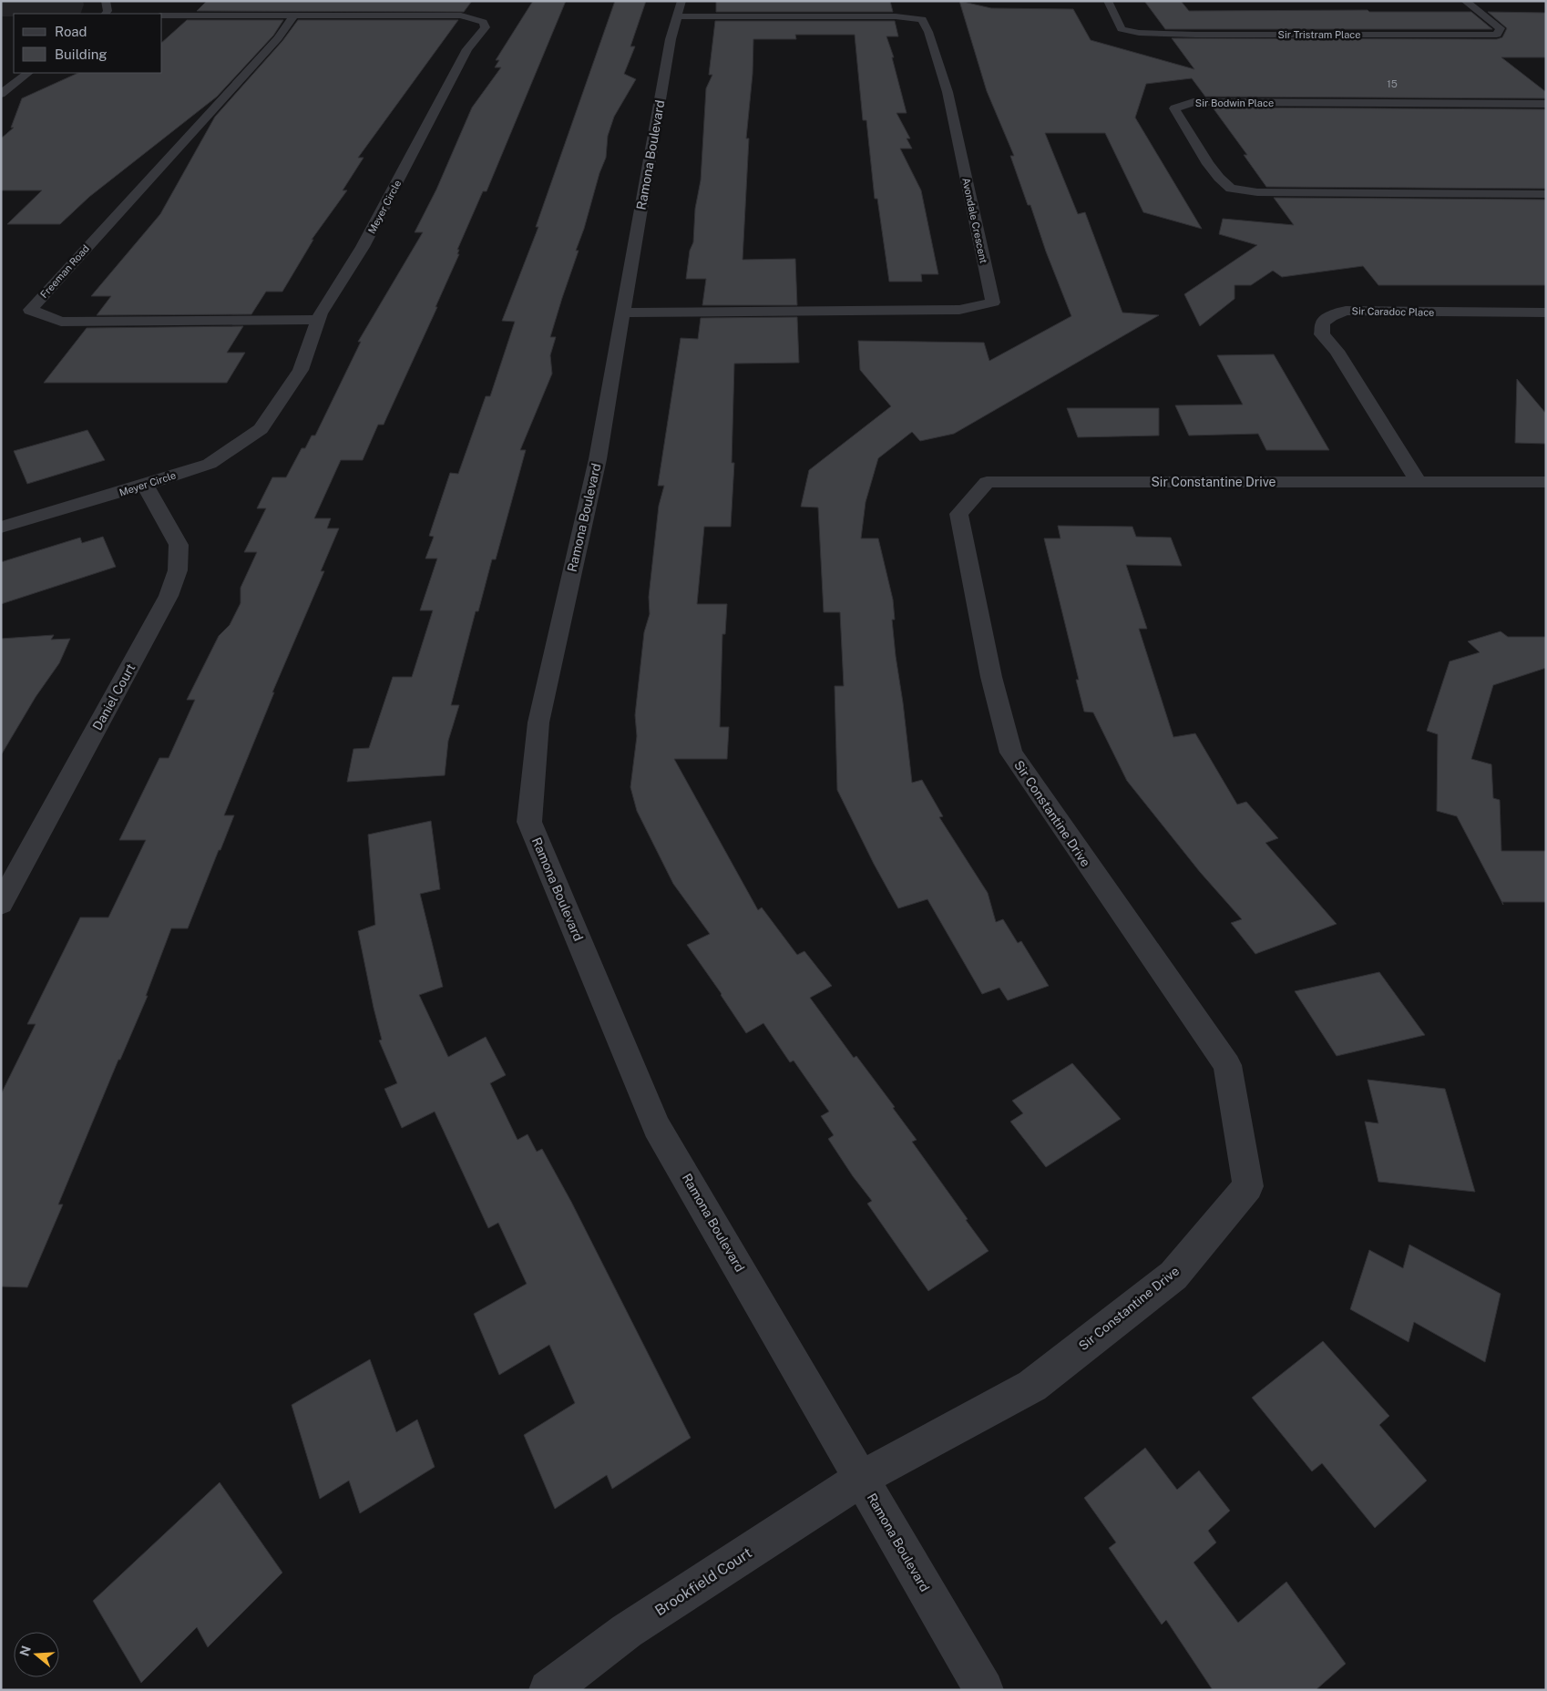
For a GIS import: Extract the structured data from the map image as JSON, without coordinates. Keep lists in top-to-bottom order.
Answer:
{
  "streets": {
    "street": [
      "Sir Tristram Place",
      "Sir Bodwin Place",
      "Ramona Boulevard",
      "Meyer Circle",
      "Avondale Crescent",
      "Freeman Road",
      "Sir Caradoc Place",
      "Sir Constantine Drive",
      "Daniel Court",
      "Brookfield Court"
    ]
  },
  "crossings": [
    ["Ramona Boulevard", "Avondale Crescent"],
    ["Ramona Boulevard", "Sir Constantine Drive"],
    ["Ramona Boulevard", "Brookfield Court"],
    ["Meyer Circle", "Freeman Road"],
    ["Meyer Circle", "Daniel Court"],
    ["Sir Caradoc Place", "Sir Constantine Drive"],
    ["Sir Constantine Drive", "Brookfield Court"]
  ],
  "house_numbers": ["15"],
  "legend": ["Road", "Building"],
  "north": "left"
}
